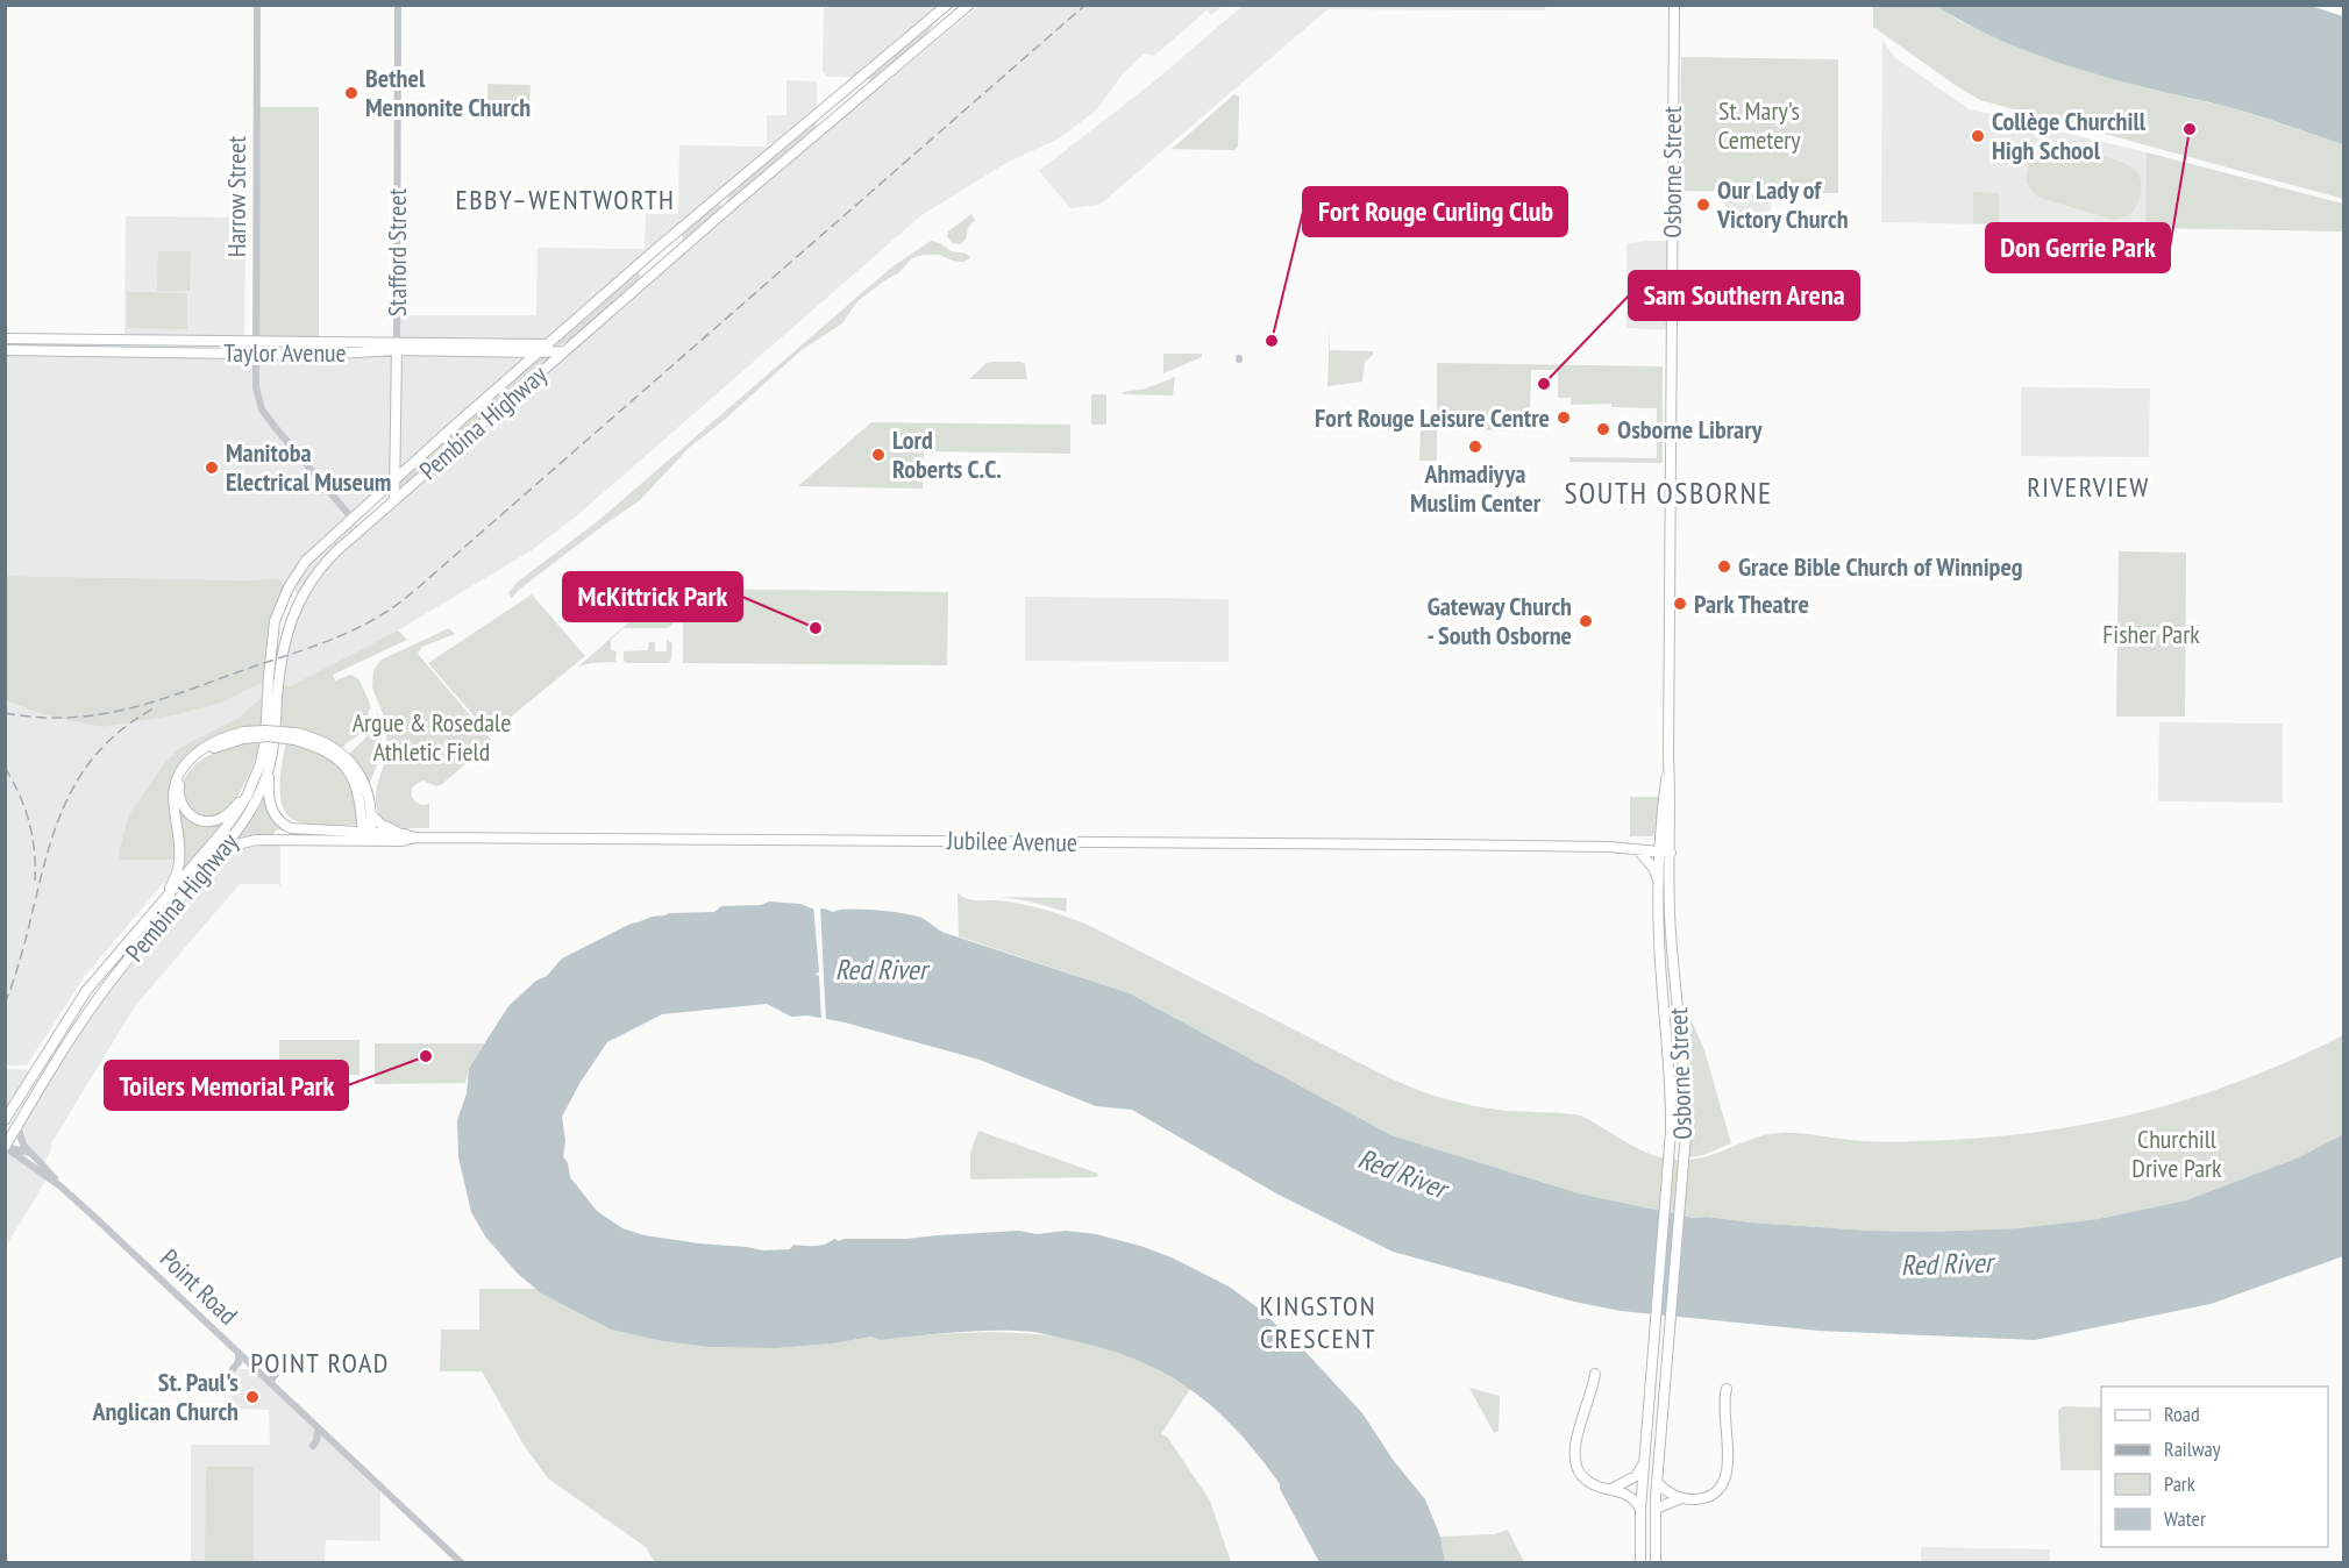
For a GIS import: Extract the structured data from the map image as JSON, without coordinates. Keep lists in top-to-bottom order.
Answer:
{
  "streets": {
    "main road": [
      "Osborne Street",
      "Stafford Street",
      "Taylor Avenue",
      "Pembina Highway",
      "Jubilee Avenue"
    ],
    "street": ["Harrow Street", "Point Road"]
  },
  "crossings": [
    ["Osborne Street", "Jubilee Avenue"],
    ["Harrow Street", "Taylor Avenue"],
    ["Harrow Street", "Pembina Highway"],
    ["Stafford Street", "Taylor Avenue"],
    ["Stafford Street", "Pembina Highway"],
    ["Taylor Avenue", "Pembina Highway"],
    ["Pembina Highway", "Jubilee Avenue"],
    ["Pembina Highway", "Point Road"]
  ],
  "districts": [
    "EBBY–WENTWORTH",
    "RIVERVIEW",
    "SOUTH OSBORNE",
    "KINGSTON CRESCENT",
    "POINT ROAD"
  ],
  "water": ["Red River"],
  "parks": [
    "St. Mary's Cemetery",
    "Fisher Park",
    "Argue & Rosedale Athletic Field",
    "Churchill Drive Park"
  ],
  "places": [
    "Bethel Mennonite Church",
    "Don Gerrie Park",
    "Collège Churchill High School",
    "Our Lady of Victory Church",
    "Fort Rouge Curling Club",
    "Sam Southern Arena",
    "Fort Rouge Leisure Centre",
    "Osborne Library",
    "Ahmadiyya Muslim Center",
    "Lord Roberts C.C.",
    "Manitoba Electrical Museum",
    "Grace Bible Church of Winnipeg",
    "Park Theatre",
    "Gateway Church - South Osborne",
    "McKittrick Park",
    "Toilers Memorial Park",
    "St. Paul's Anglican Church"
  ],
  "legend": [
    "Road",
    "Railway",
    "Park",
    "Water"
  ]
}
